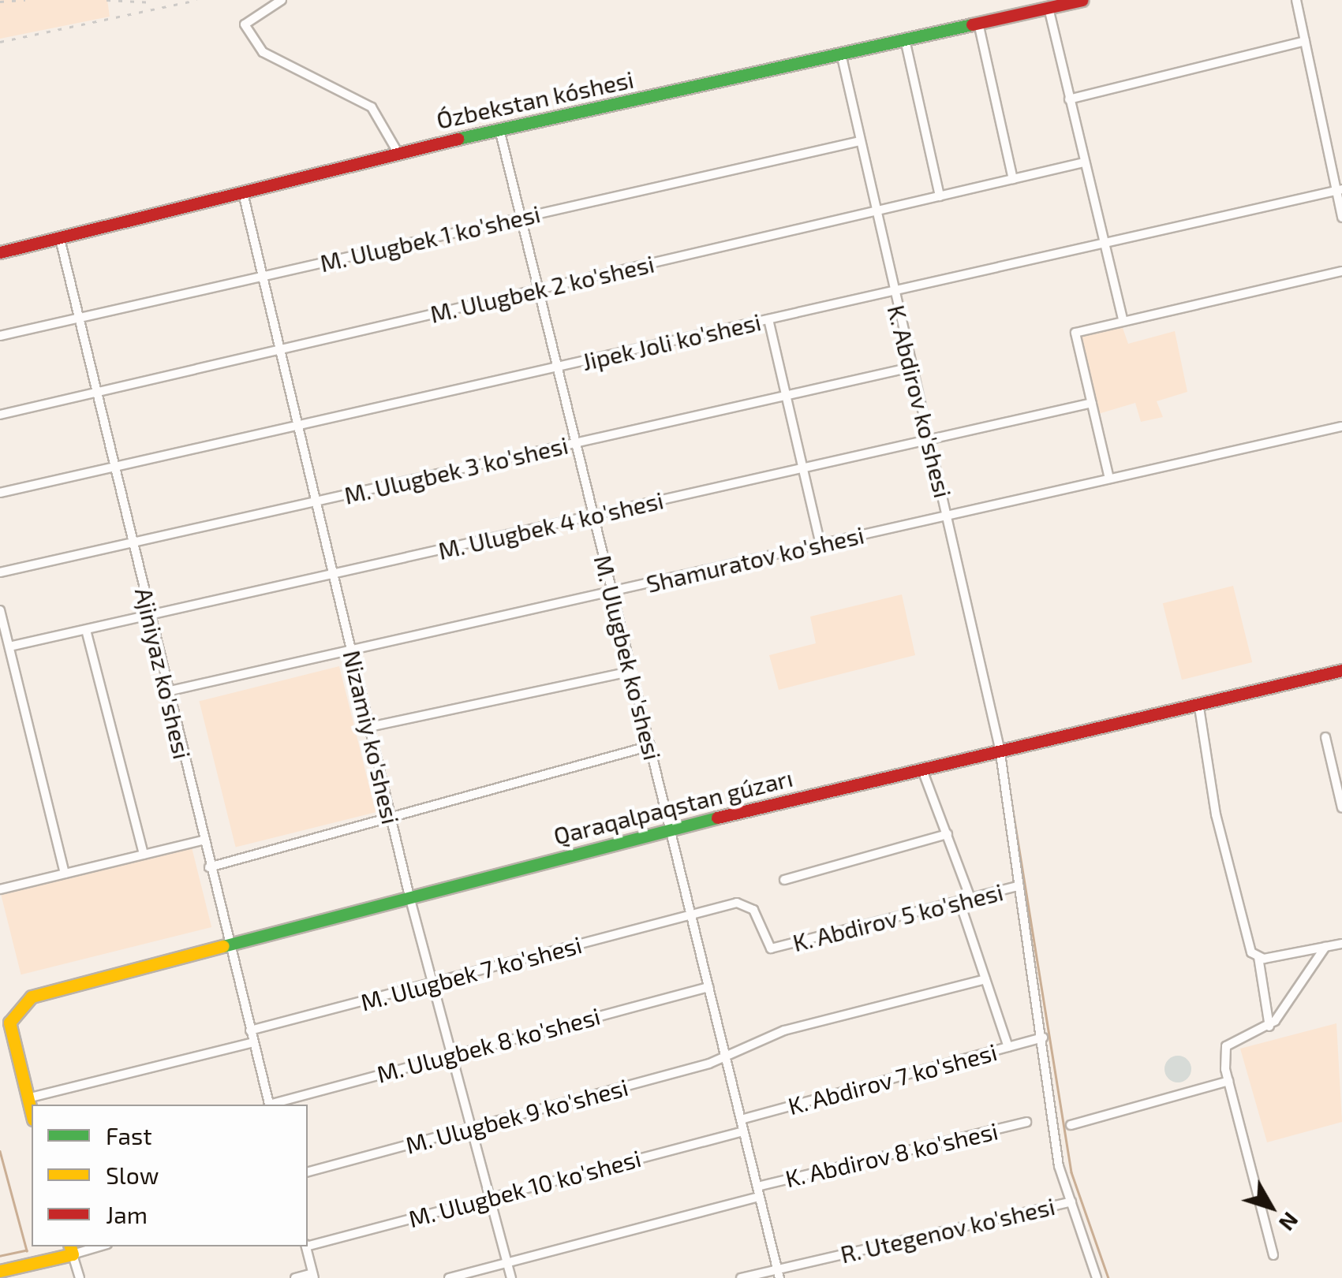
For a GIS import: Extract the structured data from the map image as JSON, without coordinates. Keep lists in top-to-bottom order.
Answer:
{
  "streets": {
    "street": [
      "Ózbekstan kóshesi",
      "M. Ulugbek 1 ko'shesi",
      "M. Ulugbek 2 ko'shesi",
      "Jipek Joli ko'shesi",
      "K. Abdirov ko'shesi",
      "M. Ulugbek 3 ko'shesi",
      "M. Ulugbek 4 ko'shesi",
      "Shamuratov ko'shesi",
      "M. Ulugbek ko'shesi",
      "Ajiniyaz ko'shesi",
      "Nizamiy ko'shesi",
      "Qaraqalpaqstan gúzarı",
      "K. Abdirov 5 ko'shesi",
      "M. Ulugbek 7 ko'shesi",
      "M. Ulugbek 8 ko'shesi",
      "K. Abdirov 7 ko'shesi",
      "M. Ulugbek 9 ko'shesi",
      "K. Abdirov 8 ko'shesi",
      "M. Ulugbek 10 ko'shesi",
      "R. Utegenov ko'shesi"
    ]
  },
  "crossings": [
    ["Ózbekstan kóshesi", "K. Abdirov ko'shesi"],
    ["Ózbekstan kóshesi", "M. Ulugbek ko'shesi"],
    ["Ózbekstan kóshesi", "Ajiniyaz ko'shesi"],
    ["Ózbekstan kóshesi", "Nizamiy ko'shesi"],
    ["M. Ulugbek 1 ko'shesi", "K. Abdirov ko'shesi"],
    ["M. Ulugbek 1 ko'shesi", "M. Ulugbek ko'shesi"],
    ["M. Ulugbek 1 ko'shesi", "Ajiniyaz ko'shesi"],
    ["M. Ulugbek 1 ko'shesi", "Nizamiy ko'shesi"],
    ["M. Ulugbek 2 ko'shesi", "K. Abdirov ko'shesi"],
    ["M. Ulugbek 2 ko'shesi", "M. Ulugbek ko'shesi"],
    ["M. Ulugbek 2 ko'shesi", "Ajiniyaz ko'shesi"],
    ["M. Ulugbek 2 ko'shesi", "Nizamiy ko'shesi"],
    ["Jipek Joli ko'shesi", "K. Abdirov ko'shesi"],
    ["Jipek Joli ko'shesi", "M. Ulugbek ko'shesi"],
    ["Jipek Joli ko'shesi", "Ajiniyaz ko'shesi"],
    ["Jipek Joli ko'shesi", "Nizamiy ko'shesi"],
    ["K. Abdirov ko'shesi", "M. Ulugbek 3 ko'shesi"],
    ["K. Abdirov ko'shesi", "M. Ulugbek 4 ko'shesi"],
    ["K. Abdirov ko'shesi", "Shamuratov ko'shesi"],
    ["K. Abdirov ko'shesi", "Qaraqalpaqstan gúzarı"],
    ["K. Abdirov ko'shesi", "K. Abdirov 5 ko'shesi"],
    ["K. Abdirov ko'shesi", "K. Abdirov 7 ko'shesi"],
    ["K. Abdirov ko'shesi", "R. Utegenov ko'shesi"],
    ["M. Ulugbek 3 ko'shesi", "M. Ulugbek ko'shesi"],
    ["M. Ulugbek 3 ko'shesi", "Ajiniyaz ko'shesi"],
    ["M. Ulugbek 3 ko'shesi", "Nizamiy ko'shesi"],
    ["M. Ulugbek 4 ko'shesi", "M. Ulugbek ko'shesi"],
    ["M. Ulugbek 4 ko'shesi", "Ajiniyaz ko'shesi"],
    ["M. Ulugbek 4 ko'shesi", "Nizamiy ko'shesi"],
    ["Shamuratov ko'shesi", "M. Ulugbek ko'shesi"],
    ["Shamuratov ko'shesi", "Ajiniyaz ko'shesi"],
    ["Shamuratov ko'shesi", "Nizamiy ko'shesi"],
    ["M. Ulugbek ko'shesi", "Qaraqalpaqstan gúzarı"],
    ["M. Ulugbek ko'shesi", "M. Ulugbek 7 ko'shesi"],
    ["M. Ulugbek ko'shesi", "M. Ulugbek 8 ko'shesi"],
    ["M. Ulugbek ko'shesi", "K. Abdirov 7 ko'shesi"],
    ["M. Ulugbek ko'shesi", "M. Ulugbek 9 ko'shesi"],
    ["M. Ulugbek ko'shesi", "K. Abdirov 8 ko'shesi"],
    ["M. Ulugbek ko'shesi", "M. Ulugbek 10 ko'shesi"],
    ["M. Ulugbek ko'shesi", "R. Utegenov ko'shesi"],
    ["Ajiniyaz ko'shesi", "Qaraqalpaqstan gúzarı"],
    ["Ajiniyaz ko'shesi", "M. Ulugbek 7 ko'shesi"],
    ["Nizamiy ko'shesi", "Qaraqalpaqstan gúzarı"],
    ["Nizamiy ko'shesi", "M. Ulugbek 7 ko'shesi"],
    ["Nizamiy ko'shesi", "M. Ulugbek 8 ko'shesi"],
    ["Nizamiy ko'shesi", "M. Ulugbek 9 ko'shesi"],
    ["Nizamiy ko'shesi", "M. Ulugbek 10 ko'shesi"],
    ["K. Abdirov 5 ko'shesi", "M. Ulugbek 7 ko'shesi"]
  ],
  "legend": ["Fast", "Slow", "Jam"],
  "north": "bottom right"
}
